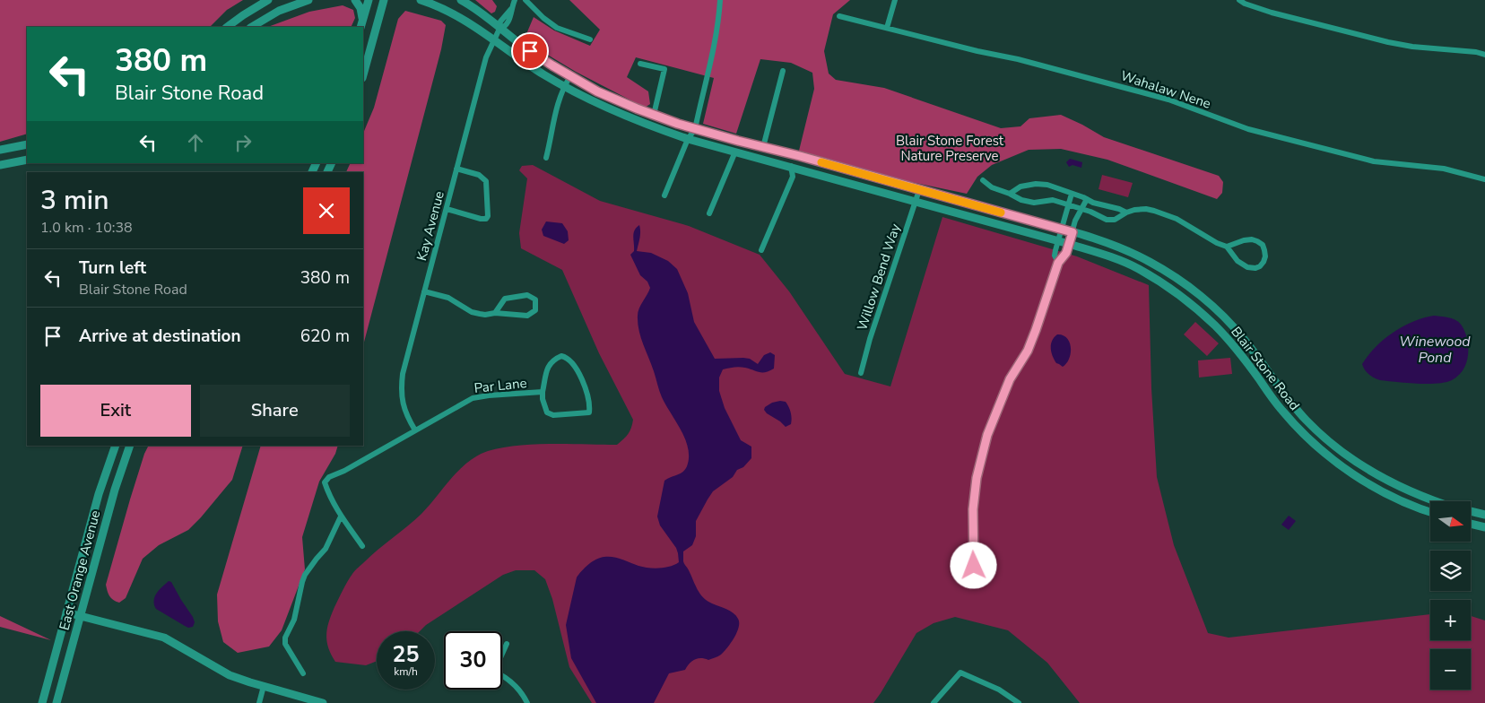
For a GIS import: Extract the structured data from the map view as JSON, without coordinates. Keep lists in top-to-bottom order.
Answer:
{
  "streets": {
    "main road": ["Blair Stone Road", "East Orange Avenue"],
    "street": [
      "Wahalaw Nene",
      "Kay Avenue",
      "Willow Bend Way",
      "Par Lane"
    ]
  },
  "crossings": [
    ["Kay Avenue", "Blair Stone Road"],
    ["Kay Avenue", "Par Lane"],
    ["Willow Bend Way", "Blair Stone Road"]
  ],
  "water": ["Winewood Pond"],
  "parks": ["Blair Stone Forest Nature Preserve"],
  "north": "right",
  "page": {
    "turn": ["380 m", "Blair Stone Road"],
    "heading": ["3 min", "1.0 km · 10:38"],
    "list": [
      {
        "name": "Turn left",
        "note": "Blair Stone Road",
        "value": "380 m"
      },
      {
        "name": "Arrive at destination",
        "value": "620 m"
      }
    ],
    "buttons": ["Exit", "Share"],
    "map_buttons": ["+", "−"],
    "speed": "25 km/h",
    "limit": "30"
  }
}
